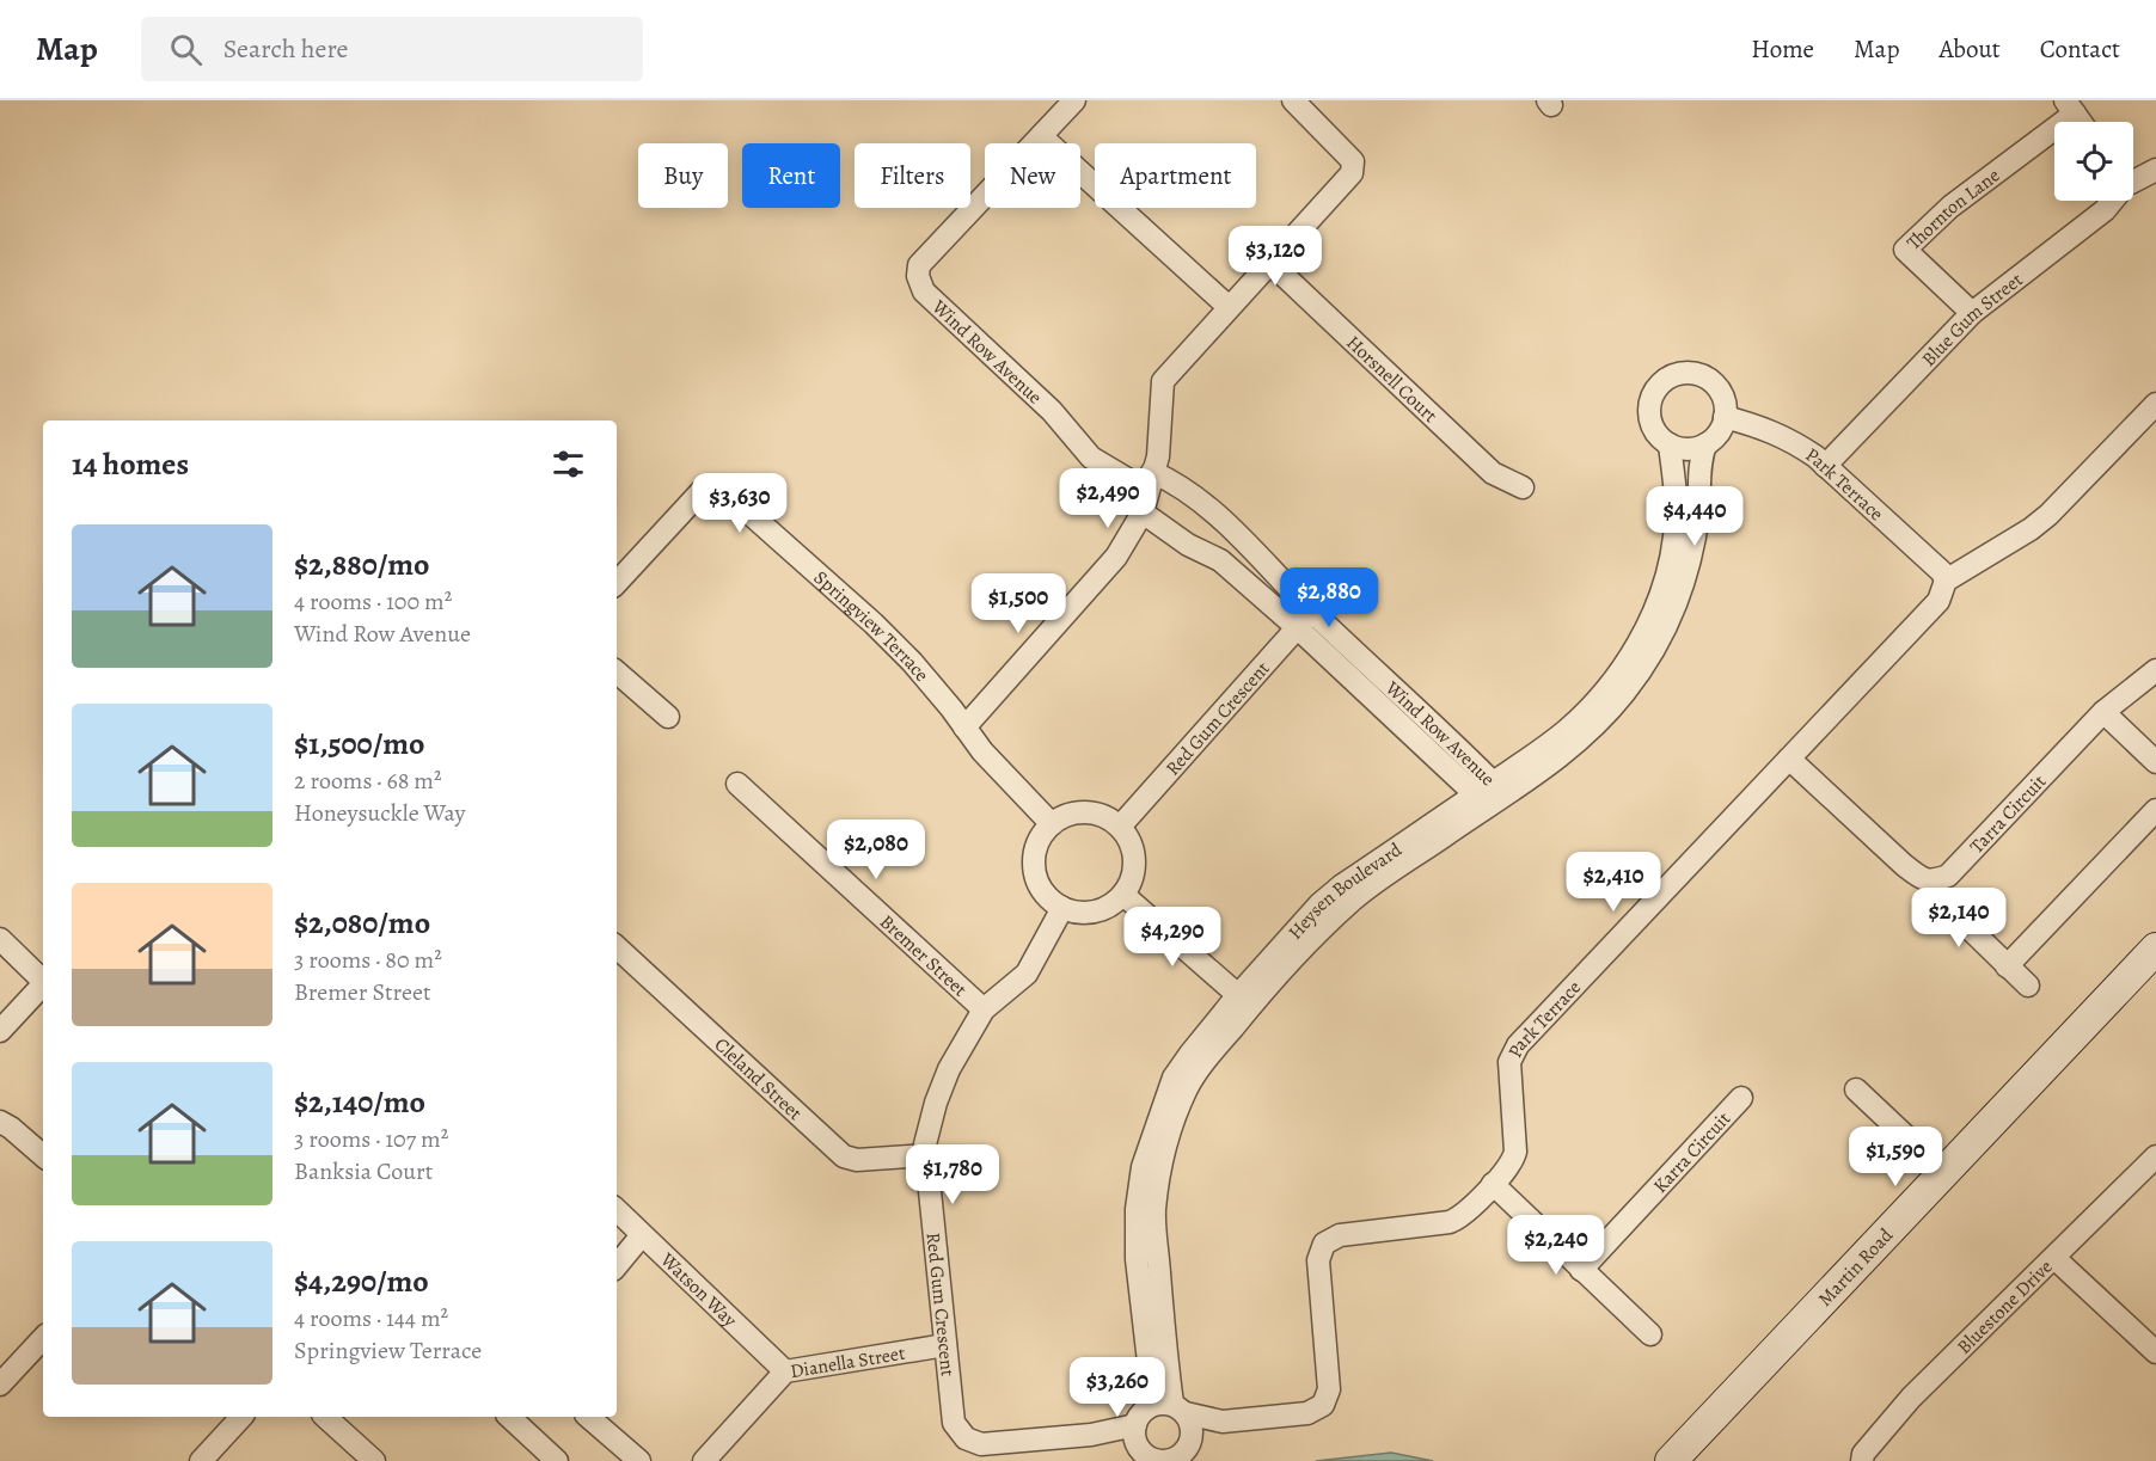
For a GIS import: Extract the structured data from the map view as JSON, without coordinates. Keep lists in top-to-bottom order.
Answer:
{
  "streets": {
    "street": [
      "Thornton Lane",
      "Blue Gum Street",
      "Wind Row Avenue",
      "Horsnell Court",
      "Park Terrace",
      "Springview Terrace",
      "Red Gum Crescent",
      "Tarra Circuit",
      "Heysen Boulevard",
      "Bremer Street",
      "Cleland Street",
      "Karra Circuit",
      "Martin Road",
      "Watson Way",
      "Bluestone Drive",
      "Dianella Street"
    ]
  },
  "crossings": [
    ["Thornton Lane", "Blue Gum Street"],
    ["Blue Gum Street", "Park Terrace"],
    ["Wind Row Avenue", "Red Gum Crescent"],
    ["Wind Row Avenue", "Heysen Boulevard"],
    ["Park Terrace", "Heysen Boulevard"],
    ["Springview Terrace", "Red Gum Crescent"],
    ["Red Gum Crescent", "Heysen Boulevard"],
    ["Red Gum Crescent", "Bremer Street"],
    ["Red Gum Crescent", "Cleland Street"],
    ["Red Gum Crescent", "Dianella Street"],
    ["Watson Way", "Dianella Street"]
  ],
  "page": {
    "header": "Map",
    "search": "Search here",
    "nav": [
      "Home",
      "Map",
      "About",
      "Contact"
    ],
    "chip": [
      "Buy",
      "Rent",
      "Filters",
      "New",
      "Apartment"
    ],
    "price": [
      "$3,120",
      "$2,490",
      "$3,630",
      "$4,440",
      "$2,880",
      "$1,500",
      "$2,080",
      "$2,410",
      "$2,140",
      "$4,290",
      "$1,590",
      "$1,780",
      "$2,240",
      "$3,260"
    ],
    "heading": "14 homes",
    "list": [
      {
        "name": "$2,880/mo",
        "note": "4 rooms · 100 m² · Wind Row Avenue"
      },
      {
        "name": "$1,500/mo",
        "note": "2 rooms · 68 m² · Honeysuckle Way"
      },
      {
        "name": "$2,080/mo",
        "note": "3 rooms · 80 m² · Bremer Street"
      },
      {
        "name": "$2,140/mo",
        "note": "3 rooms · 107 m² · Banksia Court"
      },
      {
        "name": "$4,290/mo",
        "note": "4 rooms · 144 m² · Springview Terrace"
      }
    ]
  }
}
